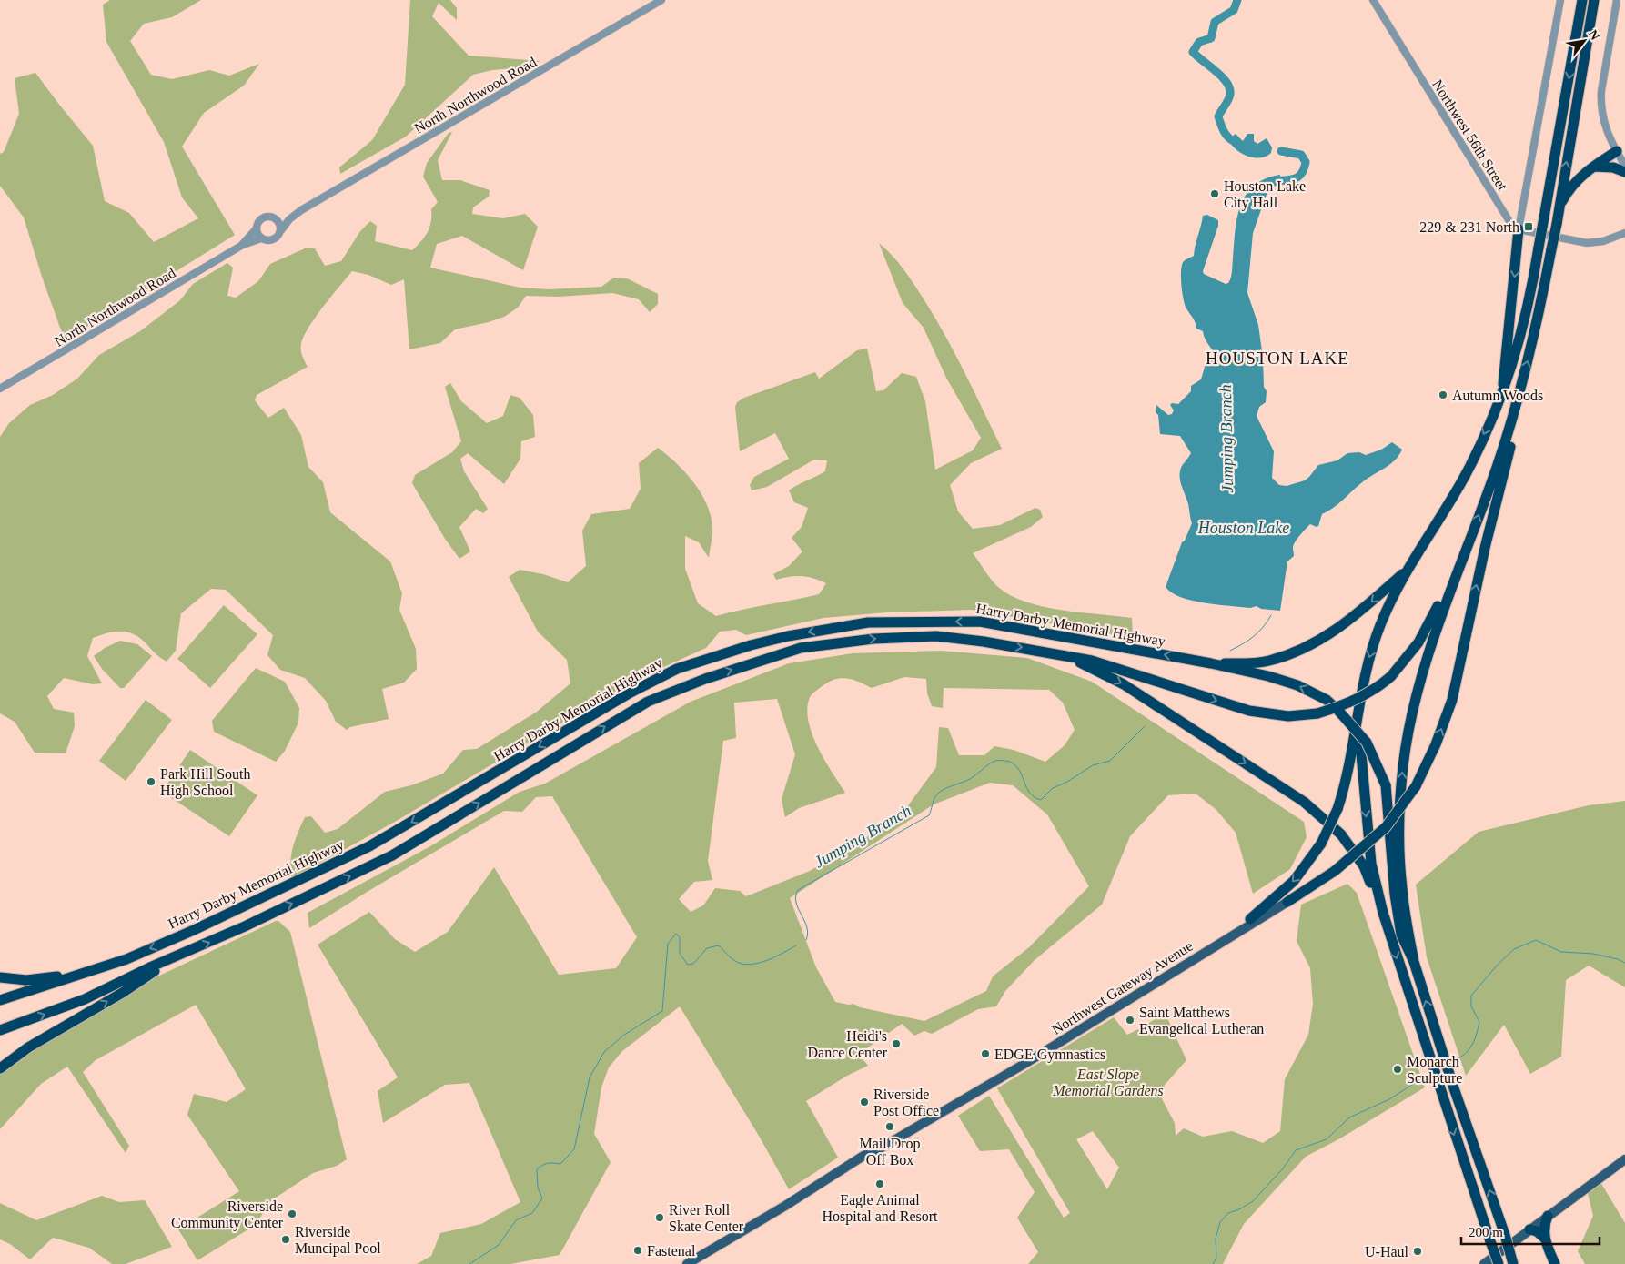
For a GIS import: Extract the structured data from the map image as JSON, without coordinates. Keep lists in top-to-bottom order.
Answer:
{
  "streets": {
    "highway": ["Harry Darby Memorial Highway"],
    "main road": ["Northwest Gateway Avenue"],
    "street": ["North Northwood Road", "Northwest 56th Street"]
  },
  "districts": ["HOUSTON LAKE"],
  "water": ["Jumping Branch", "Houston Lake"],
  "parks": ["East Slope Memorial Gardens"],
  "places": {
    "other": [
      "Houston Lake City Hall",
      "Autumn Woods",
      "Park Hill South High School",
      "Saint Matthews Evangelical Lutheran",
      "Heidi's Dance Center",
      "EDGE Gymnastics",
      "Monarch Sculpture",
      "Riverside Post Office",
      "Mail Drop Off Box",
      "Eagle Animal Hospital and Resort",
      "Riverside Community Center",
      "River Roll Skate Center",
      "Riverside Muncipal Pool",
      "Fastenal",
      "U-Haul"
    ],
    "transit": ["229 & 231 North"]
  },
  "scale_bar": "200 m",
  "north": "top right"
}
